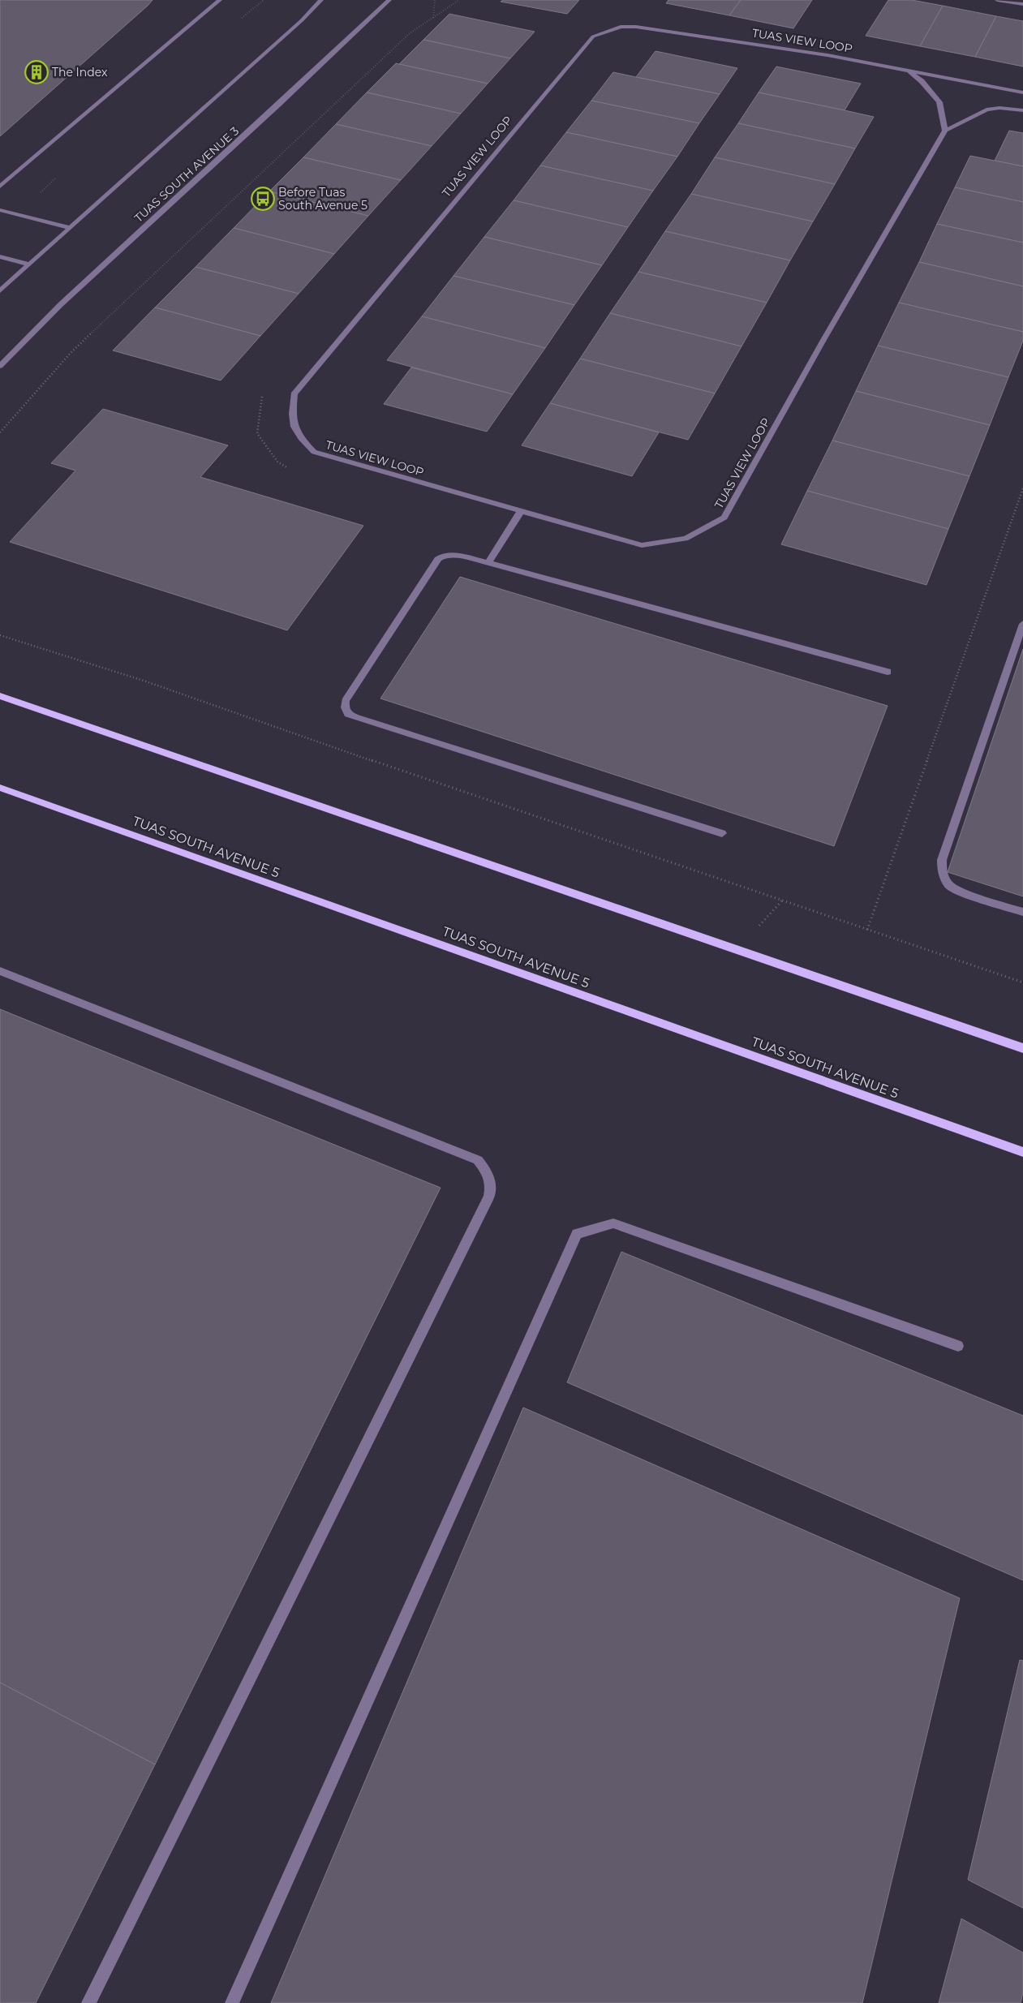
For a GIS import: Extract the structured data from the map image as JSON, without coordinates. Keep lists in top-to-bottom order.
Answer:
{
  "streets": {
    "main road": ["TUAS SOUTH AVENUE 5"],
    "street": ["TUAS VIEW LOOP", "TUAS SOUTH AVENUE 3"]
  },
  "places": {
    "building": ["The Index"],
    "bus stop": ["Before Tuas South Avenue 5"]
  }
}
